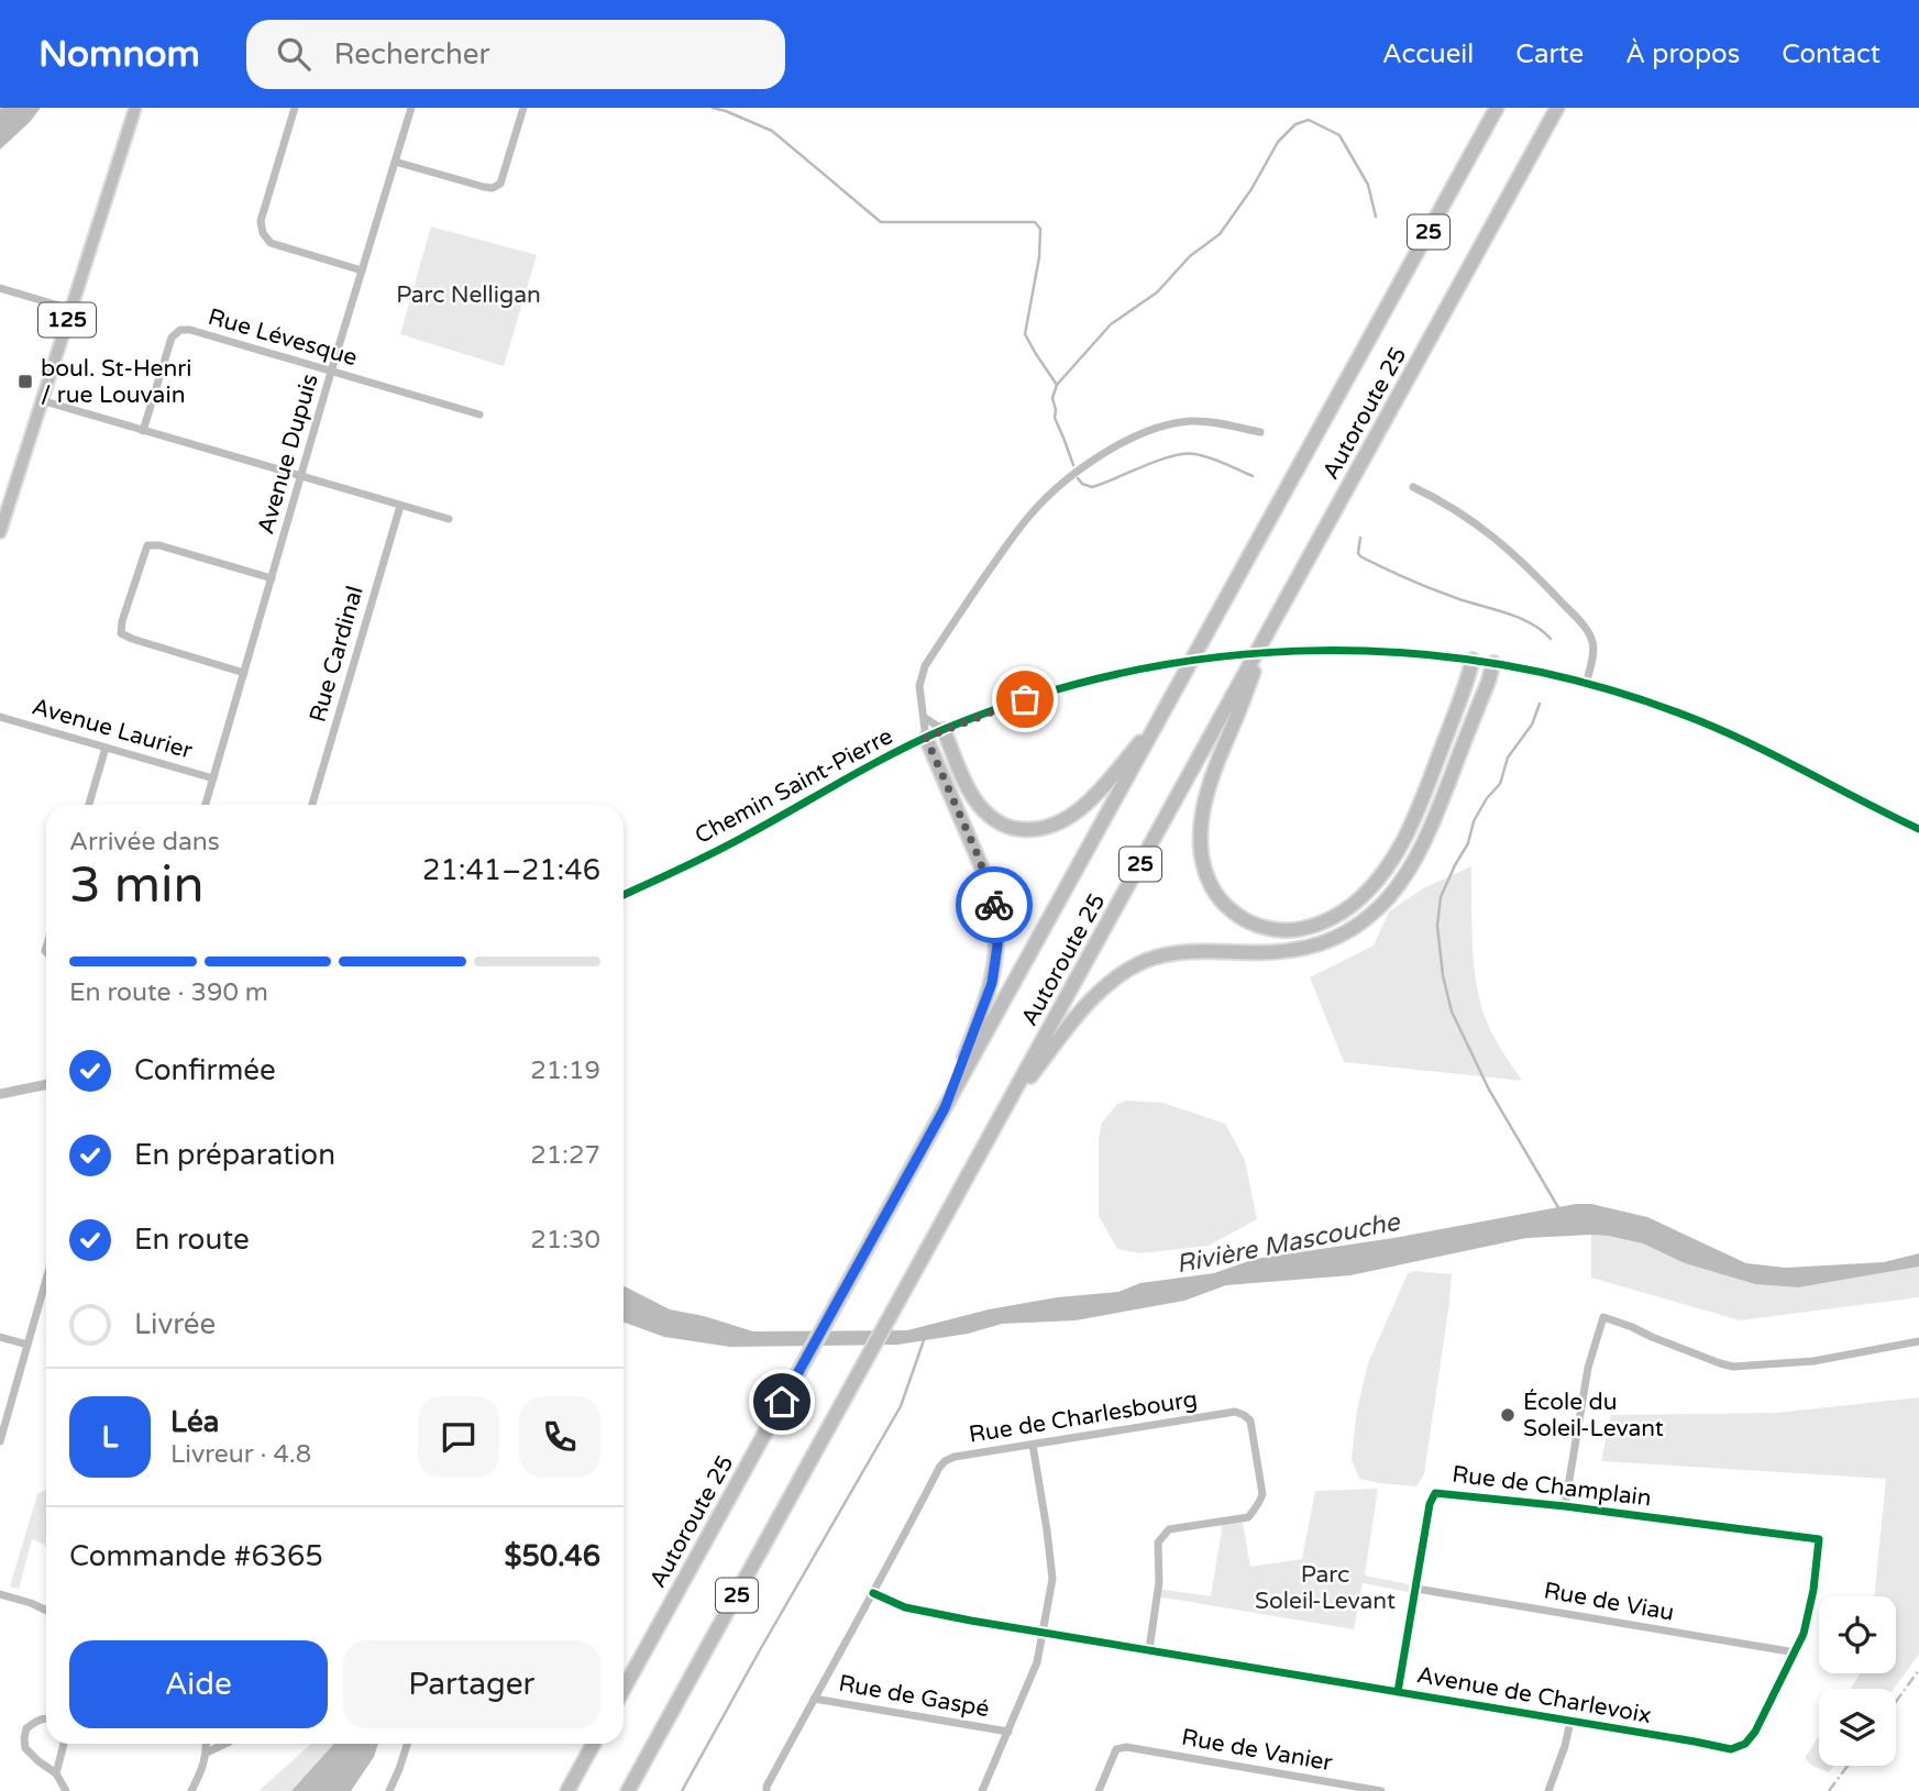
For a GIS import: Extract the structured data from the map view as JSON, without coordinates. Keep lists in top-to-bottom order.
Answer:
{
  "streets": {
    "highway": ["25", "Autoroute 25"],
    "main road": ["125"],
    "street": [
      "Rue Lévesque",
      "Avenue Dupuis",
      "Rue Cardinal",
      "Avenue Laurier",
      "Chemin Saint-Pierre",
      "Rue de Charlesbourg",
      "Rue de Champlain",
      "Rue de Viau",
      "Avenue de Charlevoix",
      "Rue de Gaspé",
      "Rue de Vanier"
    ]
  },
  "crossings": [
    ["Rue Lévesque", "Avenue Dupuis"],
    ["Avenue Dupuis", "Avenue Laurier"],
    ["Rue de Charlesbourg", "Avenue de Charlevoix"],
    ["Rue de Charlesbourg", "Rue de Gaspé"],
    ["Rue de Champlain", "Rue de Viau"],
    ["Rue de Champlain", "Avenue de Charlevoix"],
    ["Rue de Viau", "Avenue de Charlevoix"]
  ],
  "water": ["Rivière Mascouche"],
  "parks": ["Parc Nelligan", "Parc Soleil-Levant"],
  "places": {
    "transit": ["boul. St-Henri / rue Louvain"],
    "other": ["École du Soleil-Levant"]
  },
  "page": {
    "header": "Nomnom",
    "search": "Rechercher",
    "nav": [
      "Accueil",
      "Carte",
      "À propos",
      "Contact"
    ],
    "heading": ["3 min", "Arrivée dans", "21:41–21:46"],
    "panel": [
      "Léa",
      "Livreur · 4.8",
      "Commande #6365",
      "$50.46"
    ],
    "bar": "En route · 390 m",
    "list": [
      ["Confirmée", "21:19"],
      ["En préparation", "21:27"],
      ["En route", "21:30"],
      "Livrée"
    ],
    "round": "L",
    "buttons": ["Aide", "Partager"]
  }
}
